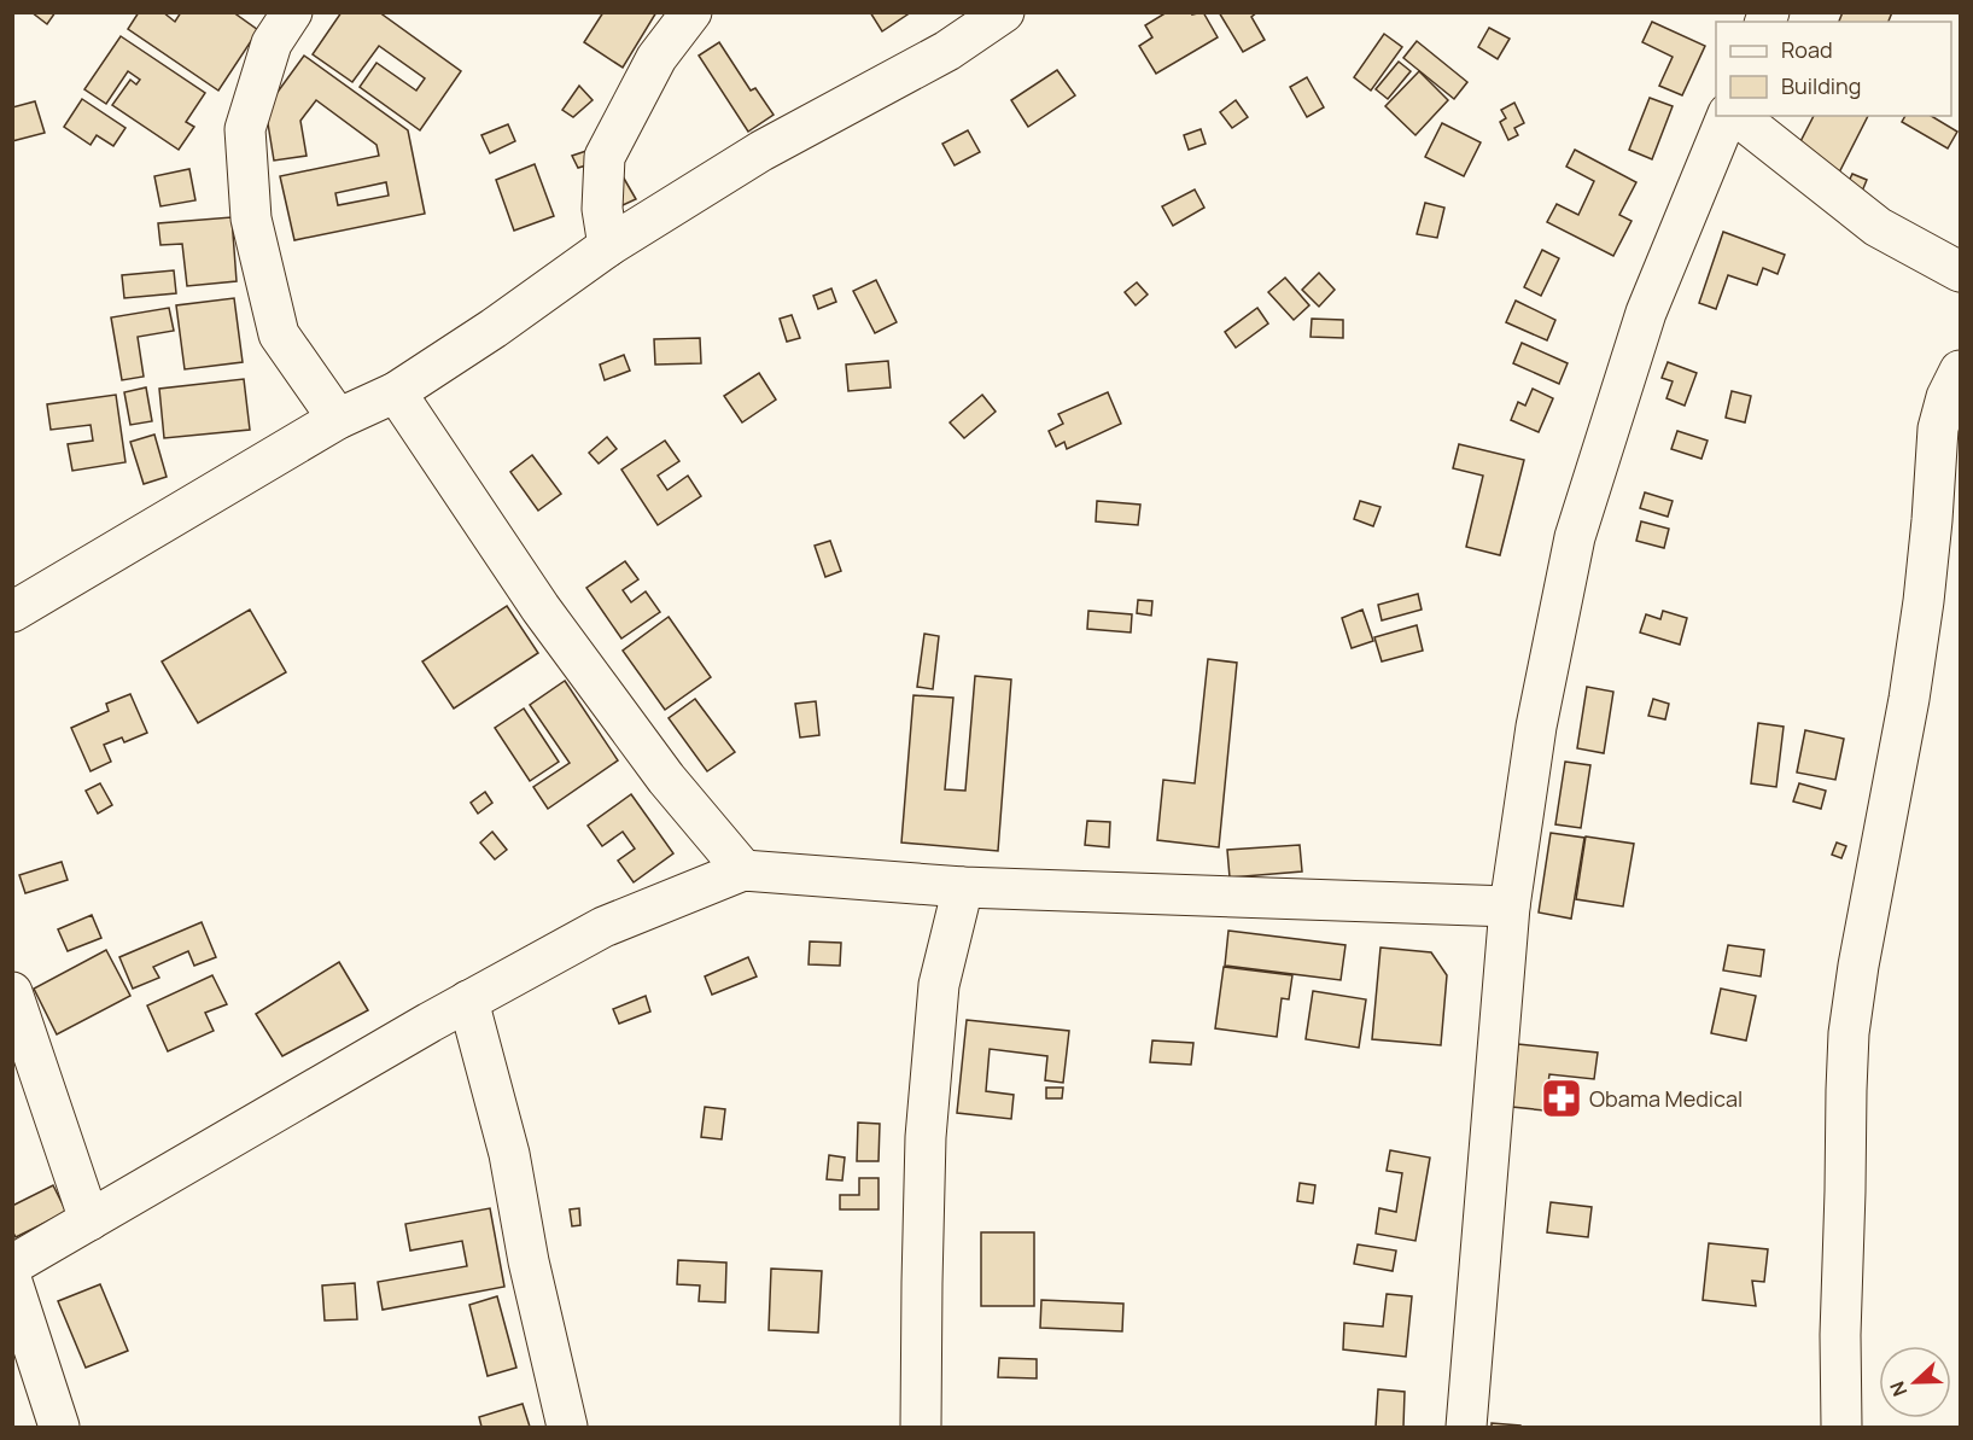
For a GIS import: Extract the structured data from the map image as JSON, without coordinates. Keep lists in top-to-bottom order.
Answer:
{
  "places": {
    "pharmacy": ["Obama Medical"]
  },
  "legend": ["Road", "Building"],
  "north": "left"
}
